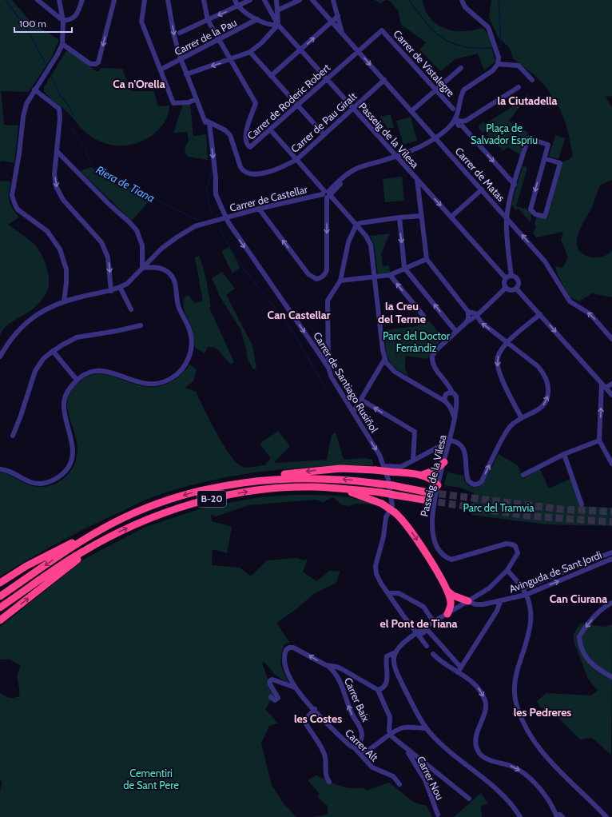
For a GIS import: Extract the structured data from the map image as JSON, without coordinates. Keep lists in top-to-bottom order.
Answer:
{
  "streets": {
    "highway": ["B-20"],
    "street": [
      "Carrer de la Pau",
      "Carrer de Vistalegre",
      "Carrer de Roderic Robert",
      "Carrer de Pau Giralt",
      "Passeig de la Vilesa",
      "Carrer de Matas",
      "Carrer de Castellar",
      "Carrer de Santiago Rusiñol",
      "Avinguda de Sant Jordi",
      "Carrer Baix",
      "Carrer Alt",
      "Carrer Nou"
    ]
  },
  "crossings": [
    ["Carrer de la Pau", "Carrer de Santiago Rusiñol"],
    ["Carrer de Vistalegre", "Carrer de Roderic Robert"],
    ["Carrer de Roderic Robert", "Passeig de la Vilesa"],
    ["Carrer de Roderic Robert", "Carrer de Matas"],
    ["Carrer de Pau Giralt", "Passeig de la Vilesa"],
    ["Carrer de Pau Giralt", "Carrer de Matas"],
    ["Carrer de Pau Giralt", "Carrer de Santiago Rusiñol"],
    ["Passeig de la Vilesa", "Carrer de Castellar"],
    ["Passeig de la Vilesa", "B-20"],
    ["Carrer de Matas", "Carrer de Castellar"],
    ["Carrer de Castellar", "Carrer de Santiago Rusiñol"],
    ["Carrer de Santiago Rusiñol", "B-20"],
    ["Carrer Baix", "Carrer Alt"]
  ],
  "one_way": ["Carrer de Santiago Rusiñol"],
  "districts": [
    "Ca n'Orella",
    "la Ciutadella",
    "la Creu del Terme",
    "Can Castellar",
    "Can Ciurana",
    "el Pont de Tiana",
    "les Pedreres",
    "les Costes"
  ],
  "water": ["Riera de Tiana"],
  "parks": [
    "Plaça de Salvador Espriu",
    "Parc del Doctor Ferràndiz",
    "Parc del Tramvia",
    "Cementiri de Sant Pere"
  ],
  "scale_bar": "100 m"
}
